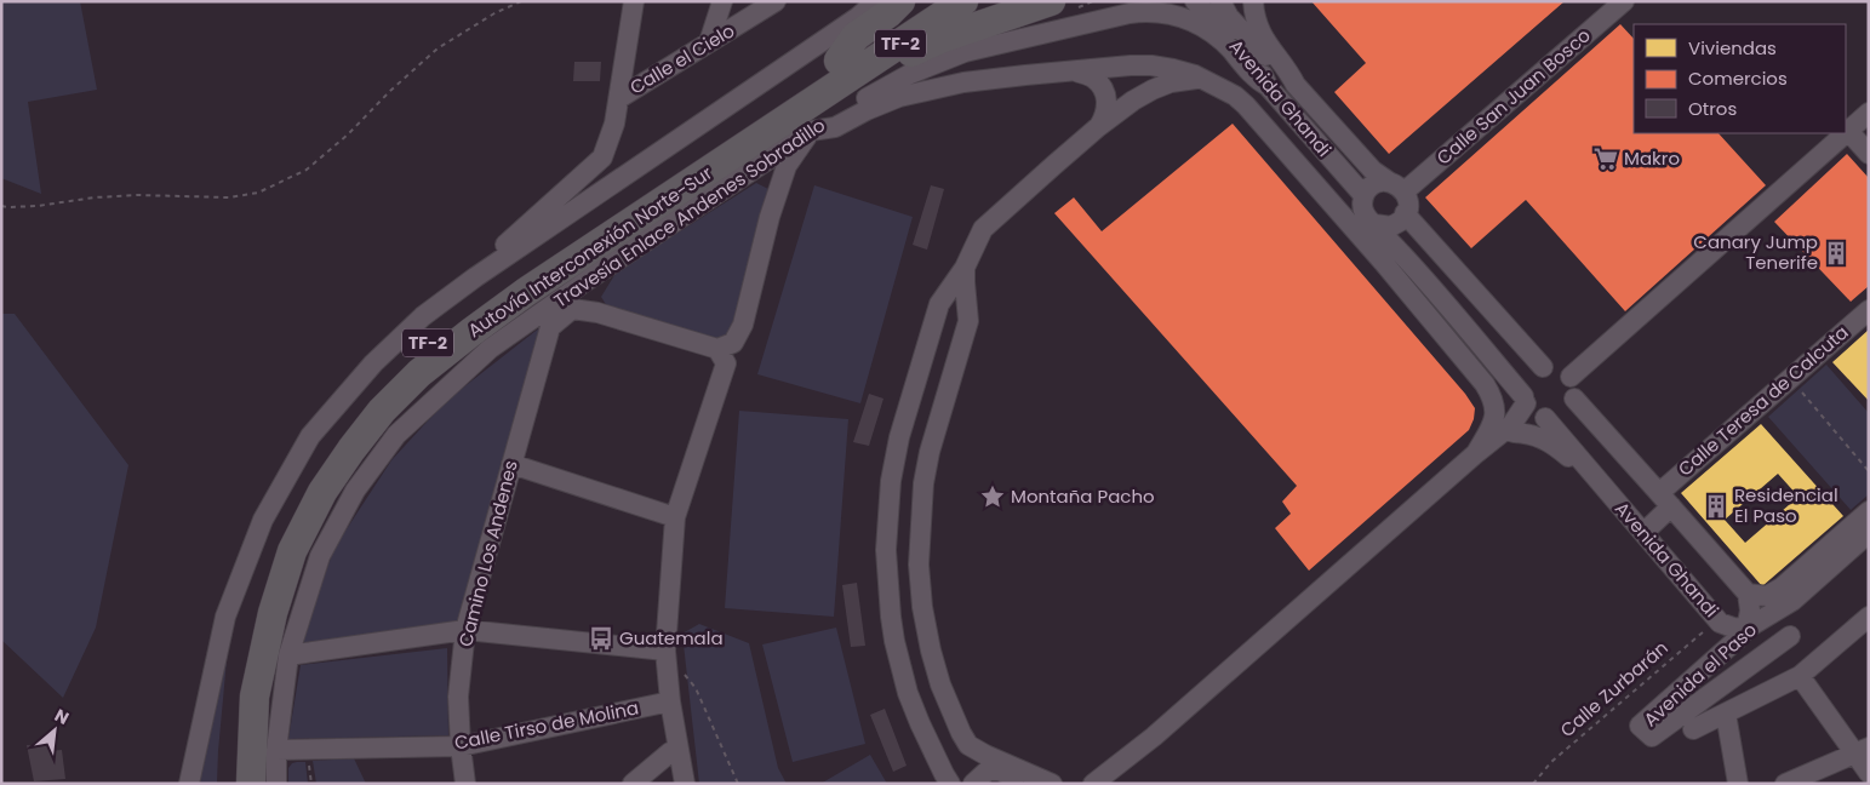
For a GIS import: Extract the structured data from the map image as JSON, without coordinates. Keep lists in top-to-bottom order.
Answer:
{
  "streets": {
    "highway": ["TF-2", "Autovía Interconexión Norte-Sur"],
    "street": [
      "Calle el Cielo",
      "Calle San Juan Bosco",
      "Avenida Ghandi",
      "Travesía Enlace Andenes Sobradillo",
      "Calle Teresa de Calcuta",
      "Camino Los Andenes",
      "Avenida el Paso",
      "Calle Tirso de Molina"
    ],
    "path": ["Calle Zurbarán"]
  },
  "crossings": [
    ["Calle San Juan Bosco", "Avenida Ghandi"],
    ["Avenida Ghandi", "Travesía Enlace Andenes Sobradillo"],
    ["Avenida Ghandi", "Calle Teresa de Calcuta"],
    ["Avenida Ghandi", "Avenida el Paso"],
    ["Avenida Ghandi", "Calle Zurbarán"],
    ["Travesía Enlace Andenes Sobradillo", "Calle Tirso de Molina"],
    ["Camino Los Andenes", "Calle Tirso de Molina"]
  ],
  "places": {
    "supermarket": ["Makro"],
    "building": ["Canary Jump Tenerife", "Residencial El Paso"],
    "place": ["Montaña Pacho"],
    "bus stop": ["Guatemala"]
  },
  "legend": ["Viviendas", "Comercios", "Otros"],
  "north": "top right"
}
